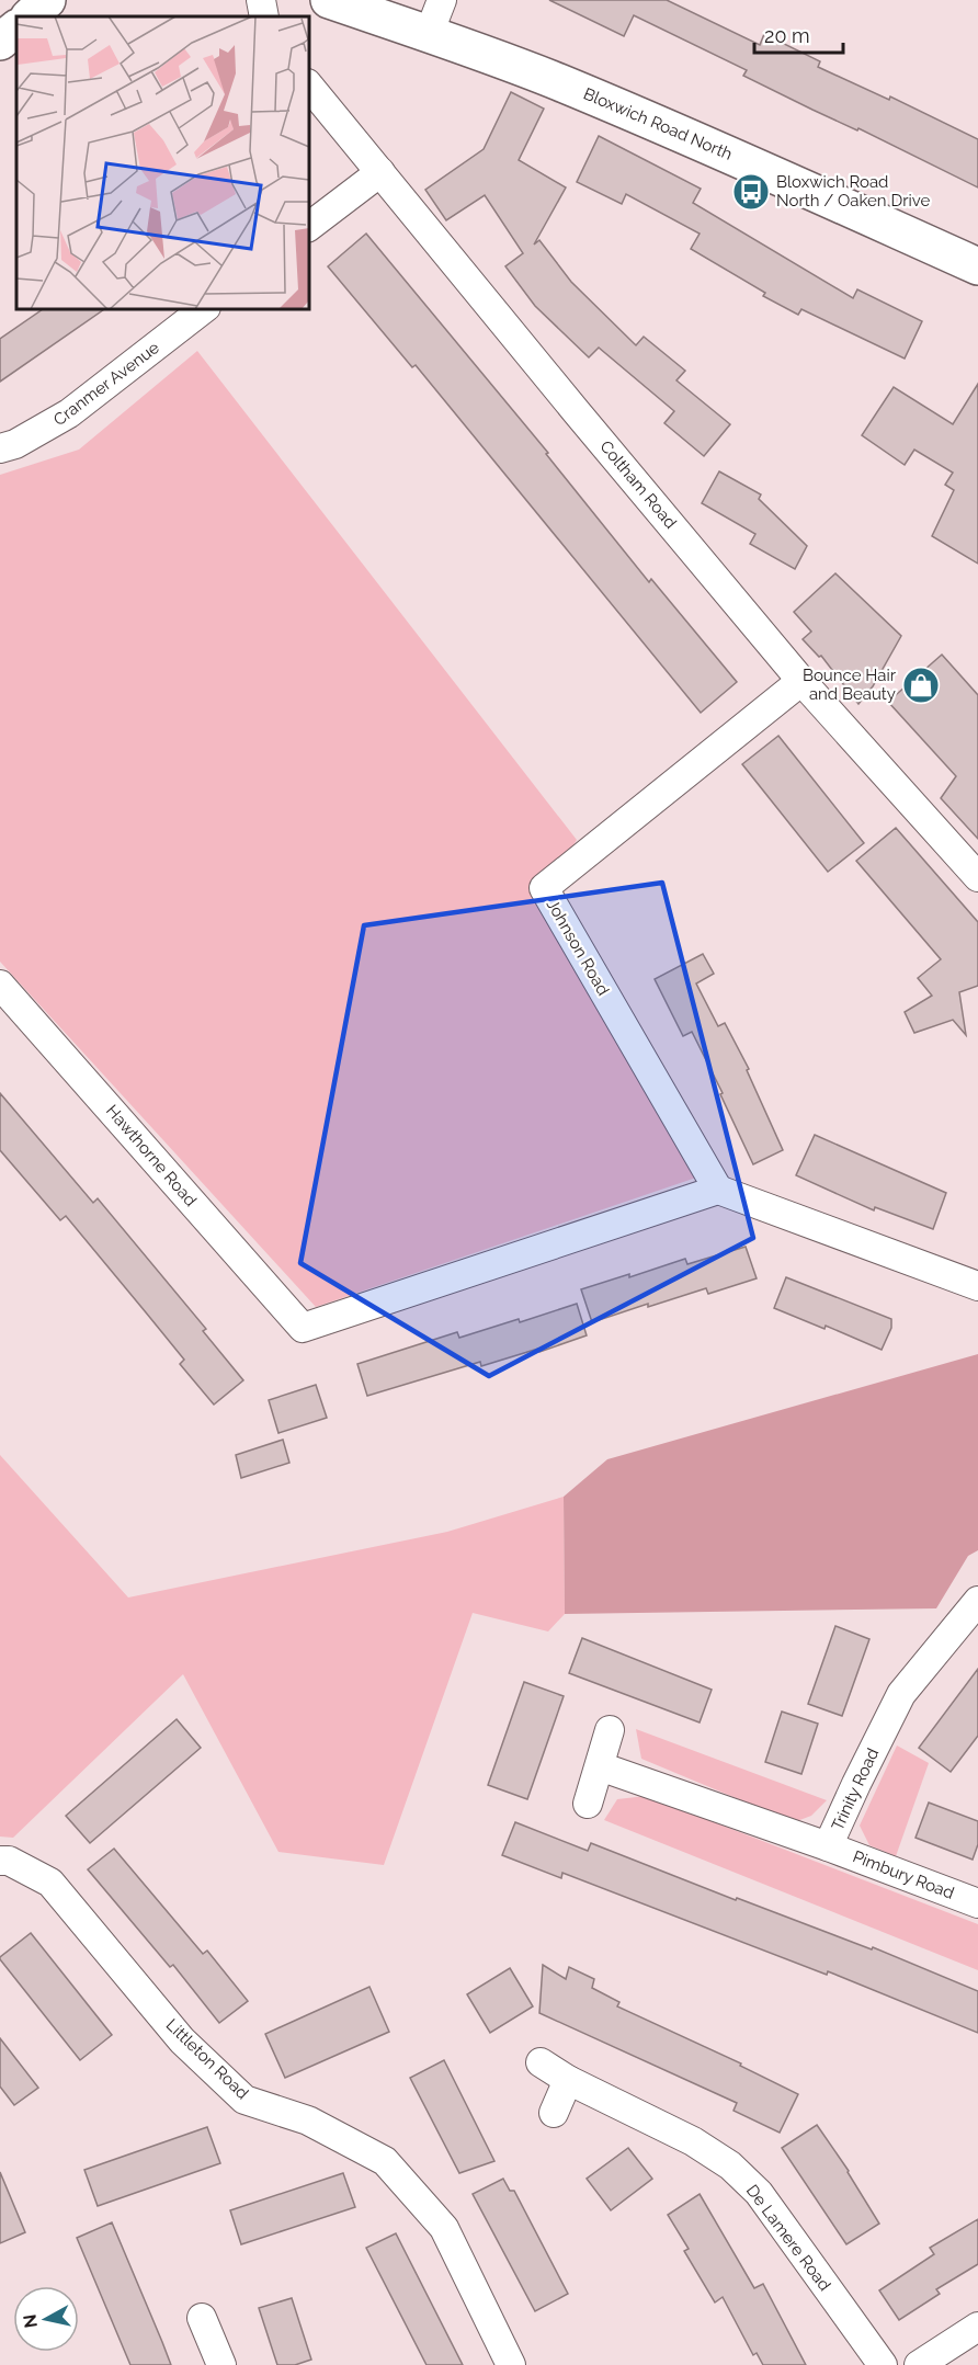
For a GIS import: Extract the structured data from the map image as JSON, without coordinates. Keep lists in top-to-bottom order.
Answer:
{
  "streets": {
    "street": [
      "Bloxwich Road North",
      "Cranmer Avenue",
      "Coltham Road",
      "Johnson Road",
      "Hawthorne Road",
      "Trinity Road",
      "Pimbury Road",
      "Littleton Road",
      "De Lamere Road"
    ]
  },
  "crossings": [
    ["Coltham Road", "Johnson Road"],
    ["Johnson Road", "Hawthorne Road"],
    ["Trinity Road", "Pimbury Road"]
  ],
  "places": {
    "bus stop": ["Bloxwich Road North / Oaken Drive"],
    "shop": ["Bounce Hair and Beauty"]
  },
  "scale_bar": "20 m",
  "north": "left"
}
